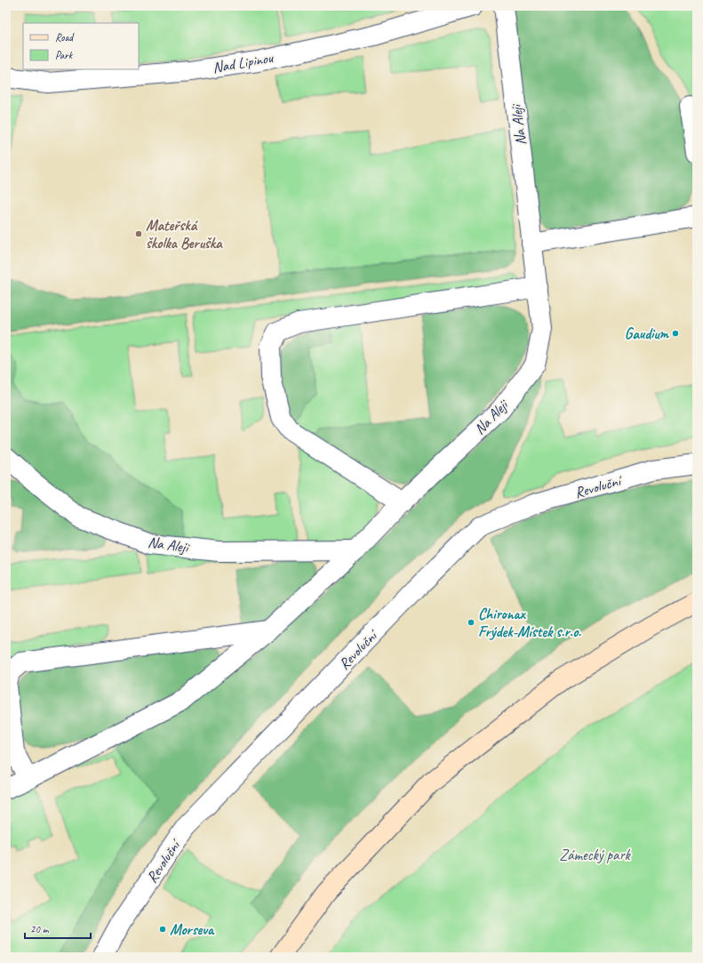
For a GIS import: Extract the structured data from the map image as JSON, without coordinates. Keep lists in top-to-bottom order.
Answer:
{
  "streets": {
    "street": ["Nad Lipinou", "Na Aleji", "Revoluční"]
  },
  "parks": ["Zámecký park"],
  "places": [
    "Mateřská školka Beruška",
    "Gaudium",
    "Chironax Frýdek-Místek s.r.o.",
    "Morseva"
  ],
  "legend": ["Road", "Park"],
  "scale_bar": "20 m"
}
